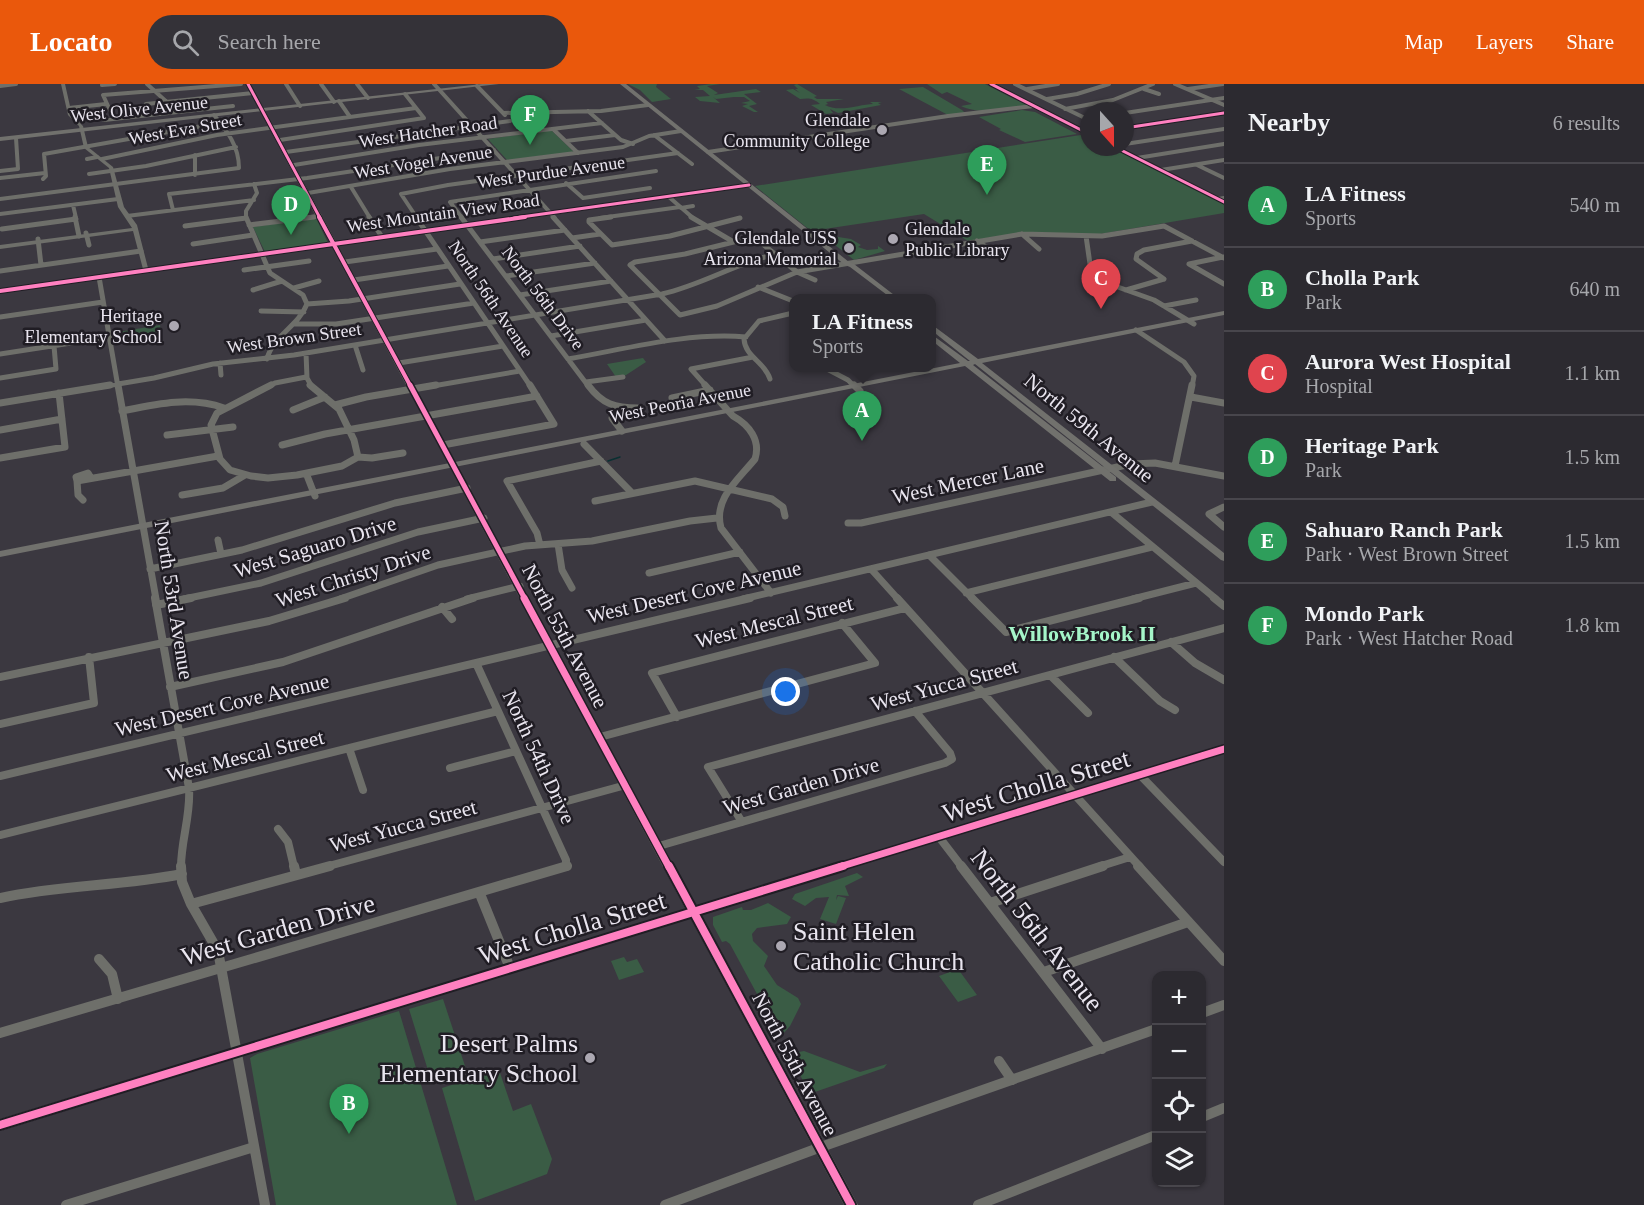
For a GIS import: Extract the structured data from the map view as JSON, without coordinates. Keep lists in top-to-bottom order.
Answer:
{
  "streets": {
    "main road": ["West Olive Avenue", "West Peoria Avenue", "North 59th Avenue"],
    "street": [
      "West Eva Street",
      "West Hatcher Road",
      "West Vogel Avenue",
      "West Purdue Avenue",
      "West Mountain View Road",
      "North 56th Drive",
      "North 56th Avenue",
      "West Brown Street",
      "West Mercer Lane",
      "West Saguaro Drive",
      "West Christy Drive",
      "West Desert Cove Avenue",
      "North 53rd Avenue",
      "West Mescal Street",
      "North 55th Avenue",
      "West Yucca Street",
      "North 54th Drive",
      "West Garden Drive",
      "West Cholla Street"
    ]
  },
  "crossings": [
    ["West Olive Avenue", "North 55th Avenue"],
    ["West Eva Street", "North 55th Avenue"],
    ["West Hatcher Road", "North 55th Avenue"],
    ["West Vogel Avenue", "North 55th Avenue"],
    ["West Purdue Avenue", "North 56th Drive"],
    ["West Mountain View Road", "North 56th Drive"],
    ["West Mountain View Road", "North 56th Avenue"],
    ["West Mountain View Road", "North 53rd Avenue"],
    ["West Mountain View Road", "North 55th Avenue"],
    ["North 56th Drive", "West Brown Street"],
    ["North 56th Avenue", "West Brown Street"],
    ["North 56th Avenue", "North 55th Avenue"],
    ["North 56th Avenue", "West Cholla Street"],
    ["West Brown Street", "North 53rd Avenue"],
    ["West Brown Street", "North 55th Avenue"],
    ["West Peoria Avenue", "North 59th Avenue"],
    ["West Peoria Avenue", "North 53rd Avenue"],
    ["West Peoria Avenue", "North 55th Avenue"],
    ["North 59th Avenue", "West Mercer Lane"],
    ["North 59th Avenue", "West Desert Cove Avenue"],
    ["West Saguaro Drive", "North 53rd Avenue"],
    ["West Saguaro Drive", "North 55th Avenue"],
    ["West Christy Drive", "North 53rd Avenue"],
    ["West Christy Drive", "North 55th Avenue"],
    ["West Desert Cove Avenue", "North 53rd Avenue"],
    ["West Desert Cove Avenue", "North 55th Avenue"],
    ["West Desert Cove Avenue", "North 54th Drive"],
    ["North 53rd Avenue", "West Mescal Street"],
    ["North 53rd Avenue", "West Yucca Street"],
    ["North 53rd Avenue", "West Garden Drive"],
    ["North 53rd Avenue", "West Cholla Street"],
    ["West Mescal Street", "North 54th Drive"],
    ["North 55th Avenue", "West Yucca Street"],
    ["North 55th Avenue", "West Garden Drive"],
    ["North 55th Avenue", "West Cholla Street"],
    ["West Yucca Street", "North 54th Drive"],
    ["West Yucca Street", "West Garden Drive"],
    ["North 54th Drive", "West Garden Drive"]
  ],
  "districts": ["WillowBrook II"],
  "places": [
    "Glendale Community College",
    "Glendale Public Library",
    "Glendale USS Arizona Memorial",
    "Heritage Elementary School",
    "Saint Helen Catholic Church",
    "Desert Palms Elementary School"
  ],
  "north": "bottom",
  "page": {
    "header": "Locato",
    "search": "Search here",
    "nav": ["Map", "Layers", "Share"],
    "heading": ["Nearby", "6 results"],
    "pins": [
      "F",
      "E",
      "D",
      "C",
      "A",
      "B"
    ],
    "list": [
      {
        "mark": "A",
        "name": "LA Fitness",
        "note": "Sports",
        "value": "540 m"
      },
      {
        "mark": "B",
        "name": "Cholla Park",
        "note": "Park",
        "value": "640 m"
      },
      {
        "mark": "C",
        "name": "Aurora West Hospital",
        "note": "Hospital",
        "value": "1.1 km"
      },
      {
        "mark": "D",
        "name": "Heritage Park",
        "note": "Park",
        "value": "1.5 km"
      },
      {
        "mark": "E",
        "name": "Sahuaro Ranch Park",
        "note": "Park · West Brown Street",
        "value": "1.5 km"
      },
      {
        "mark": "F",
        "name": "Mondo Park",
        "note": "Park · West Hatcher Road",
        "value": "1.8 km"
      }
    ],
    "popup": ["LA Fitness", "Sports"],
    "map_buttons": ["+", "−"]
  }
}
